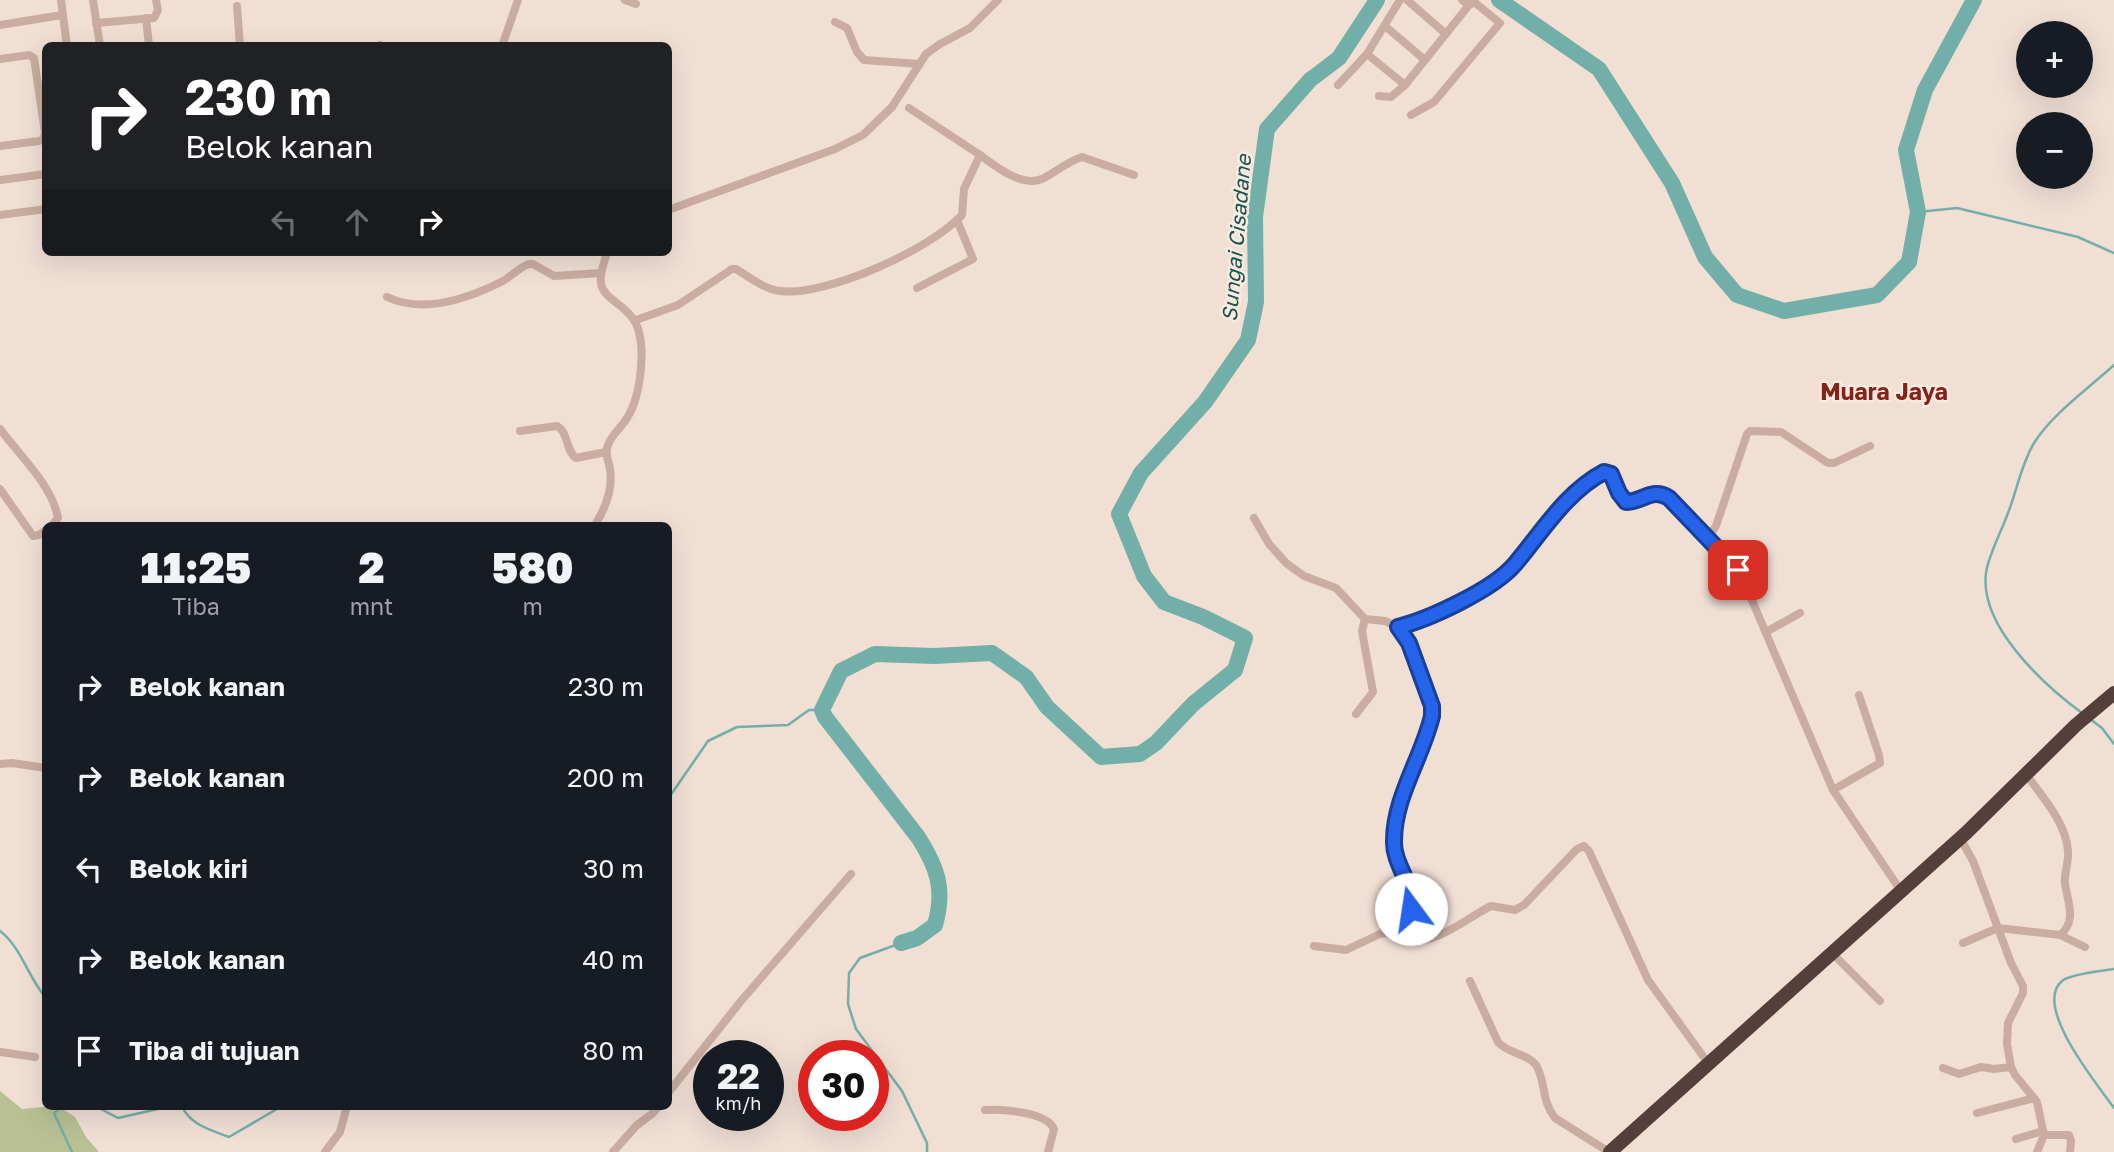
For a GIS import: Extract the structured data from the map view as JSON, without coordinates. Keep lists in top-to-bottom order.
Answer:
{
  "districts": ["Muara Jaya"],
  "water": ["Sungai Cisadane"],
  "page": {
    "map_buttons": ["+", "−"],
    "turn": ["230 m", "Belok kanan"],
    "eta": [
      "11:25",
      "Tiba",
      "2",
      "mnt",
      "580",
      "m"
    ],
    "list": [
      {
        "name": "Belok kanan",
        "value": "230 m"
      },
      {
        "name": "Belok kanan",
        "value": "200 m"
      },
      {
        "name": "Belok kiri",
        "value": "30 m"
      },
      {
        "name": "Belok kanan",
        "value": "40 m"
      },
      {
        "name": "Tiba di tujuan",
        "value": "80 m"
      }
    ],
    "speed": "22 km/h",
    "limit": "30"
  }
}
